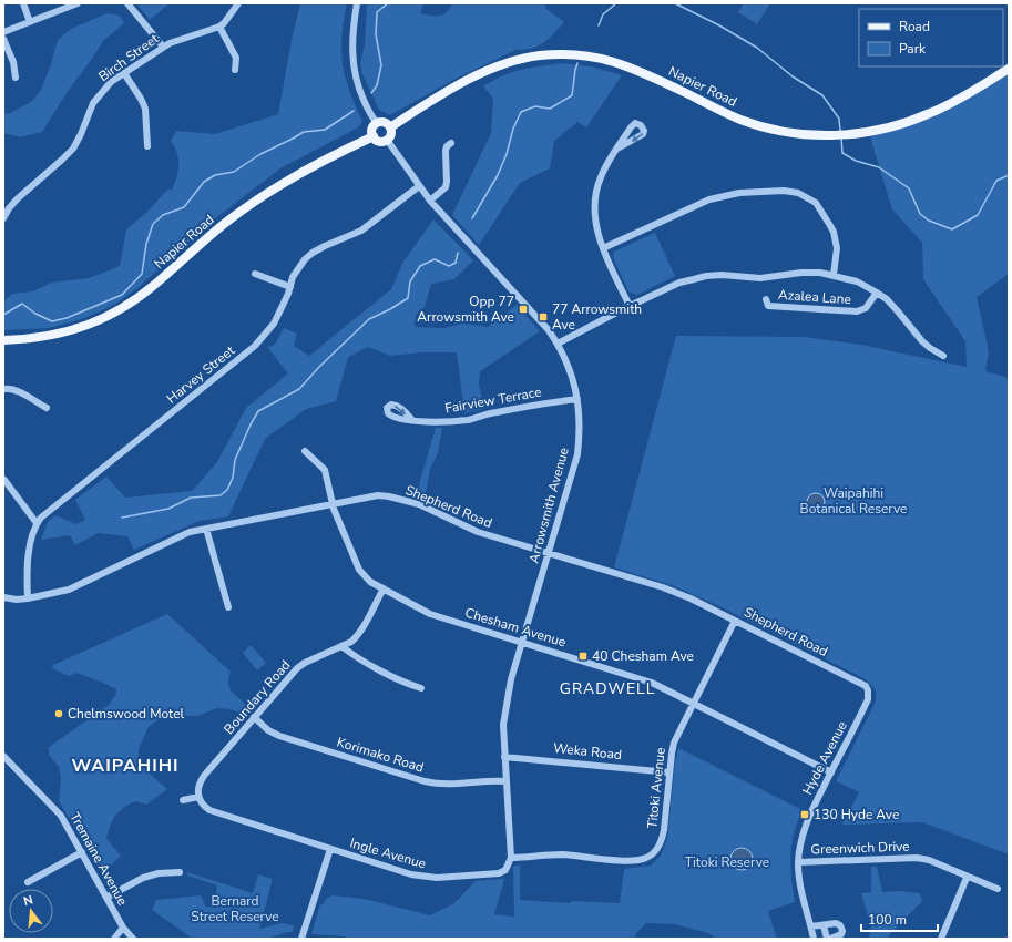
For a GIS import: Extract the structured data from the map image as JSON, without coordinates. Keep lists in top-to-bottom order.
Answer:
{
  "streets": {
    "main road": ["Napier Road"],
    "street": [
      "Birch Street",
      "Azalea Lane",
      "Harvey Street",
      "Fairview Terrace",
      "Arrowsmith Avenue",
      "Shepherd Road",
      "Chesham Avenue",
      "Boundary Road",
      "Weka Road",
      "Korimako Road",
      "Hyde Avenue",
      "Titoki Avenue",
      "Greenwich Drive",
      "Ingle Avenue",
      "Tremaine Avenue"
    ]
  },
  "crossings": [
    ["Napier Road", "Arrowsmith Avenue"],
    ["Harvey Street", "Arrowsmith Avenue"],
    ["Fairview Terrace", "Arrowsmith Avenue"],
    ["Arrowsmith Avenue", "Shepherd Road"],
    ["Arrowsmith Avenue", "Chesham Avenue"],
    ["Arrowsmith Avenue", "Weka Road"],
    ["Arrowsmith Avenue", "Korimako Road"],
    ["Arrowsmith Avenue", "Titoki Avenue"],
    ["Arrowsmith Avenue", "Ingle Avenue"],
    ["Shepherd Road", "Chesham Avenue"],
    ["Shepherd Road", "Hyde Avenue"],
    ["Shepherd Road", "Titoki Avenue"],
    ["Chesham Avenue", "Boundary Road"],
    ["Chesham Avenue", "Hyde Avenue"],
    ["Chesham Avenue", "Titoki Avenue"],
    ["Boundary Road", "Korimako Road"],
    ["Weka Road", "Titoki Avenue"],
    ["Hyde Avenue", "Greenwich Drive"],
    ["Titoki Avenue", "Ingle Avenue"]
  ],
  "districts": ["GRADWELL", "WAIPAHIHI"],
  "parks": ["Waipahihi Botanical Reserve", "Titoki Reserve", "Bernard Street Reserve"],
  "places": {
    "transit": [
      "Opp 77 Arrowsmith Ave",
      "77 Arrowsmith Ave",
      "40 Chesham Ave",
      "130 Hyde Ave"
    ],
    "other": ["Chelmswood Motel"]
  },
  "legend": ["Road", "Park"],
  "scale_bar": "100 m",
  "north": "top"
}
